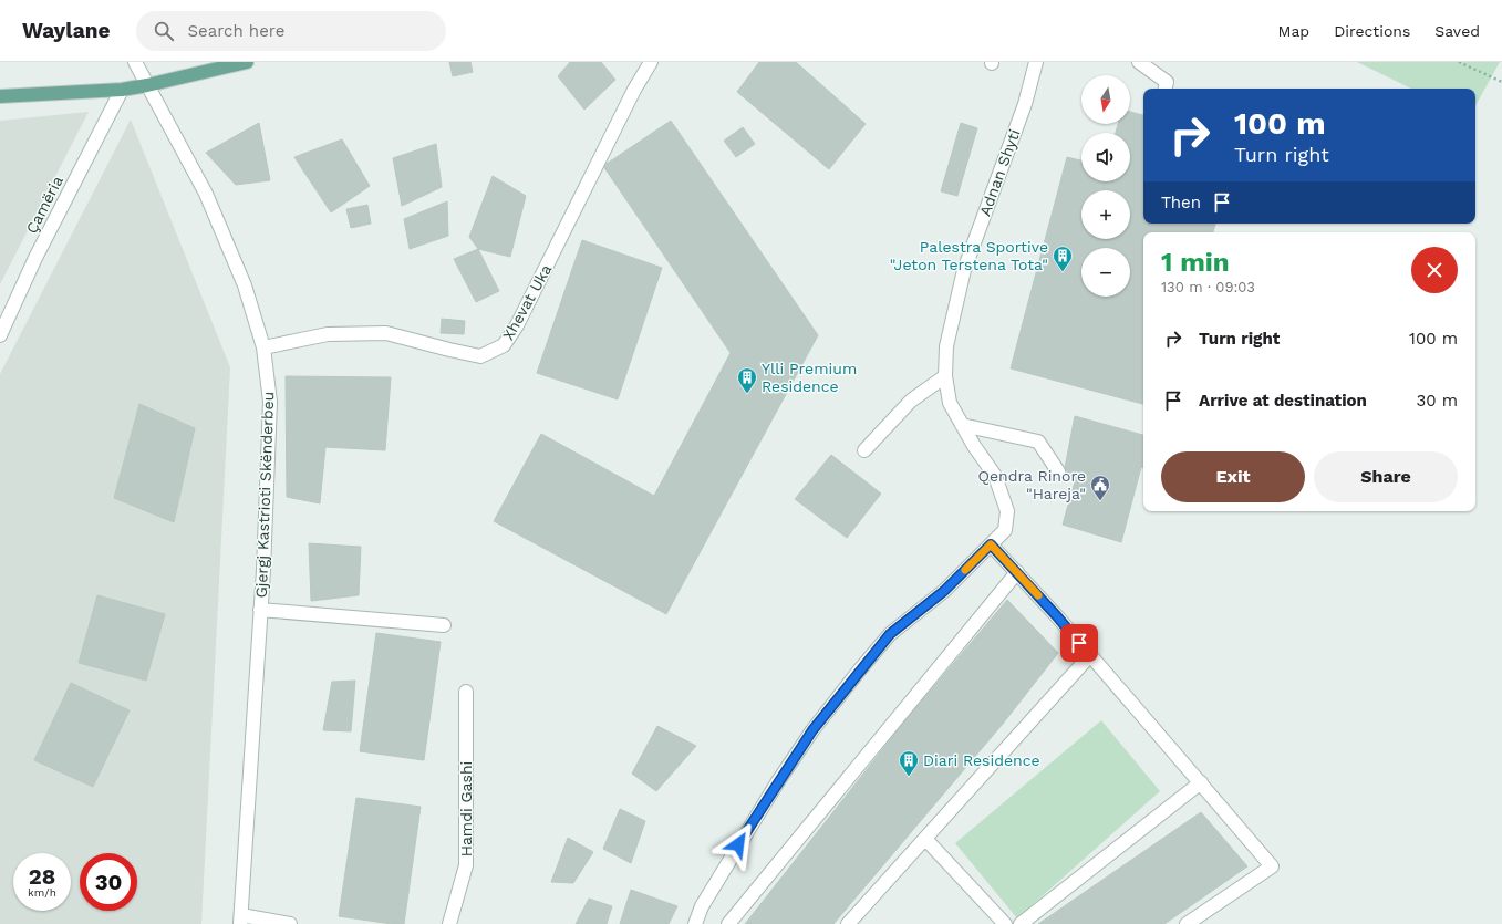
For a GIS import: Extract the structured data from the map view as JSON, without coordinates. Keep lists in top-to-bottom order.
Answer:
{
  "streets": {
    "street": [
      "Adnan Shyti",
      "Çamëria",
      "Xhevat Uka",
      "Gjergj Kastrioti Skënderbeu",
      "Hamdi Gashi"
    ]
  },
  "crossings": [
    ["Xhevat Uka", "Gjergj Kastrioti Skënderbeu"]
  ],
  "places": {
    "building": ["Palestra Sportive \"Jeton Terstena Tota\"", "Ylli Premium Residence", "Diari Residence"],
    "public building": ["Qendra Rinore \"Hareja\""]
  },
  "north": "bottom",
  "page": {
    "header": "Waylane",
    "search": "Search here",
    "nav": ["Map", "Directions", "Saved"],
    "map_buttons": ["+", "−"],
    "turn": ["100 m", "Turn right"],
    "then": "Then",
    "heading": ["1 min", "130 m · 09:03"],
    "list": [
      {
        "name": "Turn right",
        "value": "100 m"
      },
      {
        "name": "Arrive at destination",
        "value": "30 m"
      }
    ],
    "buttons": ["Exit", "Share"],
    "speed": "28 km/h",
    "limit": "30"
  }
}
